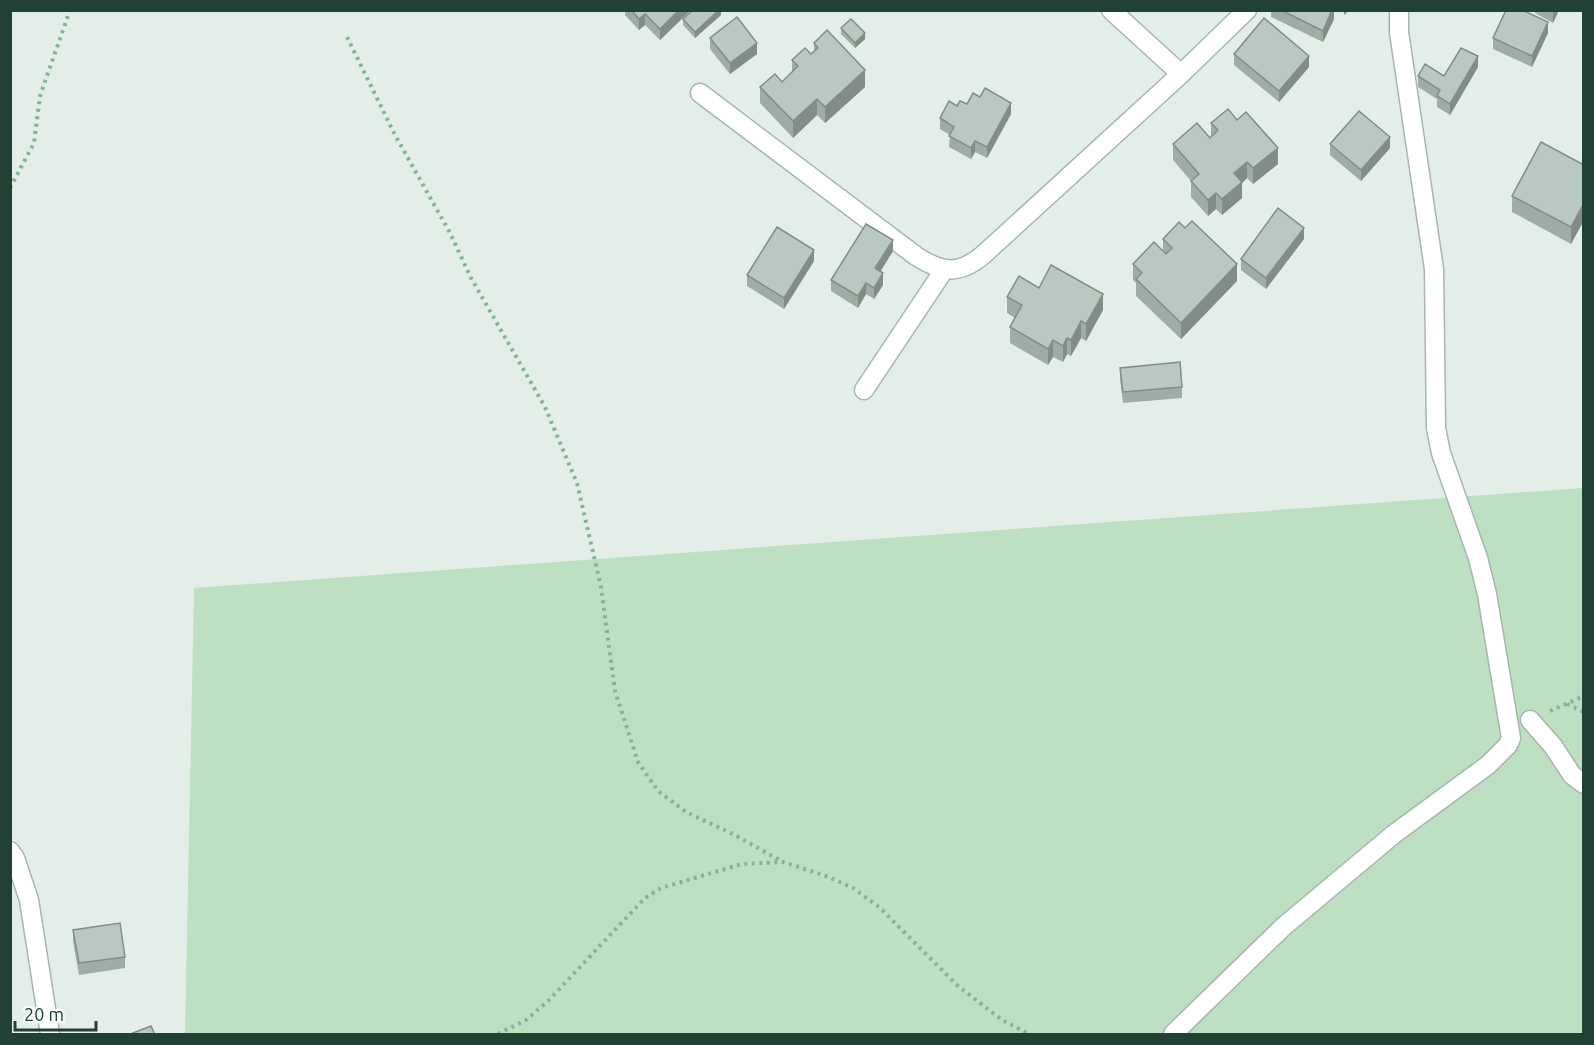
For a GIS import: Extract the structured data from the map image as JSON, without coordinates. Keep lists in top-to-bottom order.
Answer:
{
  "scale_bar": "20 m"
}
